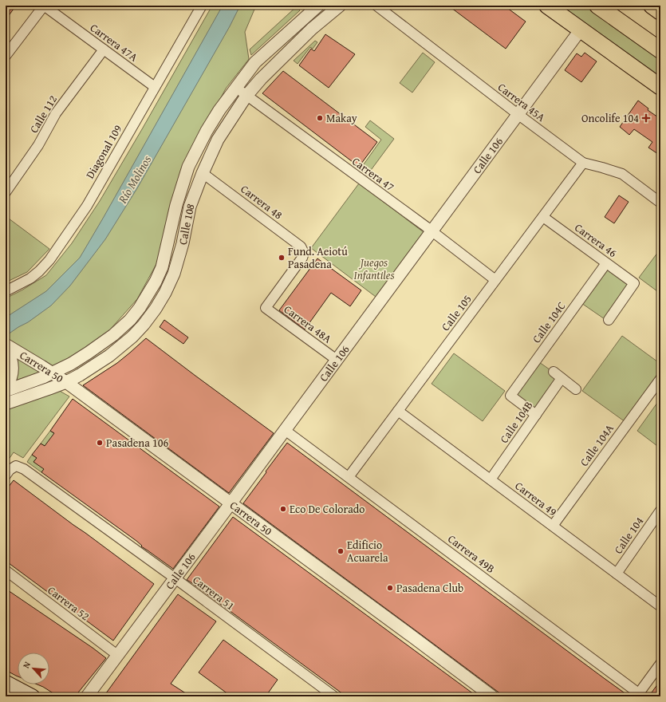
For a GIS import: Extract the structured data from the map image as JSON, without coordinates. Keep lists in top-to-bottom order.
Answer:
{
  "streets": {
    "street": [
      "Carrera 47A",
      "Carrera 45A",
      "Calle 112",
      "Diagonal 109",
      "Calle 106",
      "Carrera 47",
      "Carrera 48",
      "Calle 108",
      "Carrera 46",
      "Calle 105",
      "Calle 104C",
      "Carrera 48A",
      "Carrera 50",
      "Calle 104B",
      "Calle 104A",
      "Carrera 49",
      "Calle 104",
      "Carrera 49B",
      "Carrera 51",
      "Carrera 52"
    ]
  },
  "crossings": [
    ["Carrera 47A", "Calle 112"],
    ["Carrera 47A", "Diagonal 109"],
    ["Carrera 45A", "Calle 106"],
    ["Carrera 45A", "Calle 105"],
    ["Calle 106", "Carrera 47"],
    ["Calle 106", "Carrera 48A"],
    ["Calle 106", "Carrera 50"],
    ["Calle 106", "Carrera 49B"],
    ["Calle 106", "Carrera 51"],
    ["Calle 106", "Carrera 52"],
    ["Carrera 47", "Calle 108"],
    ["Carrera 47", "Calle 105"],
    ["Carrera 48", "Calle 108"],
    ["Carrera 48", "Carrera 48A"],
    ["Calle 108", "Carrera 50"],
    ["Carrera 46", "Calle 105"],
    ["Carrera 46", "Calle 104C"],
    ["Calle 105", "Carrera 49"],
    ["Calle 105", "Carrera 49B"],
    ["Calle 104C", "Calle 104B"],
    ["Calle 104B", "Carrera 49"],
    ["Calle 104A", "Carrera 49"],
    ["Carrera 49", "Calle 104"]
  ],
  "water": ["Río Molinos"],
  "parks": ["Juegos Infantiles"],
  "places": {
    "other": [
      "Makay",
      "Fund. Aeiotú Pasadena",
      "Pasadena 106",
      "Eco De Colorado",
      "Edificio Acuarela",
      "Pasadena Club"
    ],
    "health": ["Oncolife 104"]
  },
  "north": "top left"
}
